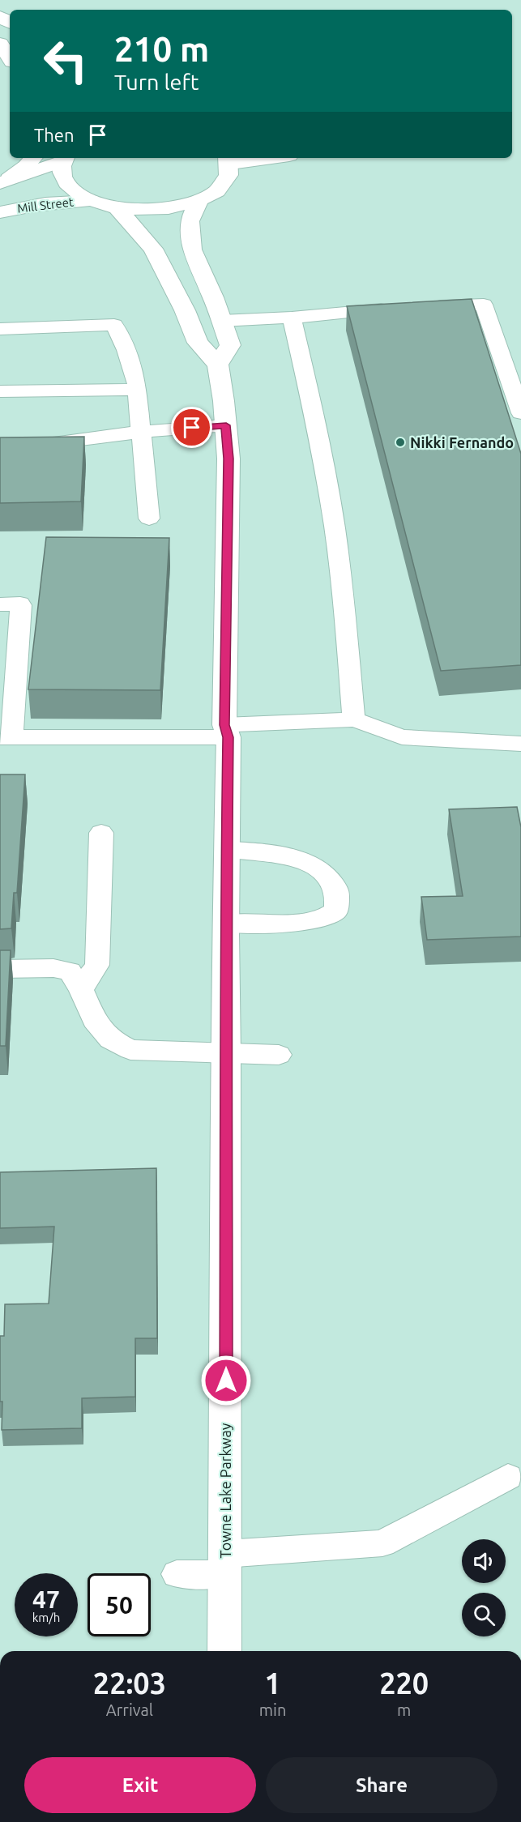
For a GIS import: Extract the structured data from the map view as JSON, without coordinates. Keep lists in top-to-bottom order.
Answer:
{
  "streets": {
    "main road": ["Mill Street", "Towne Lake Parkway"]
  },
  "places": ["Nikki Fernando"],
  "page": {
    "turn": ["210 m", "Turn left"],
    "then": "Then",
    "speed": "47 km/h",
    "limit": "50",
    "eta": [
      "22:03",
      "Arrival",
      "1",
      "min",
      "220",
      "m"
    ],
    "buttons": ["Exit", "Share"]
  }
}
